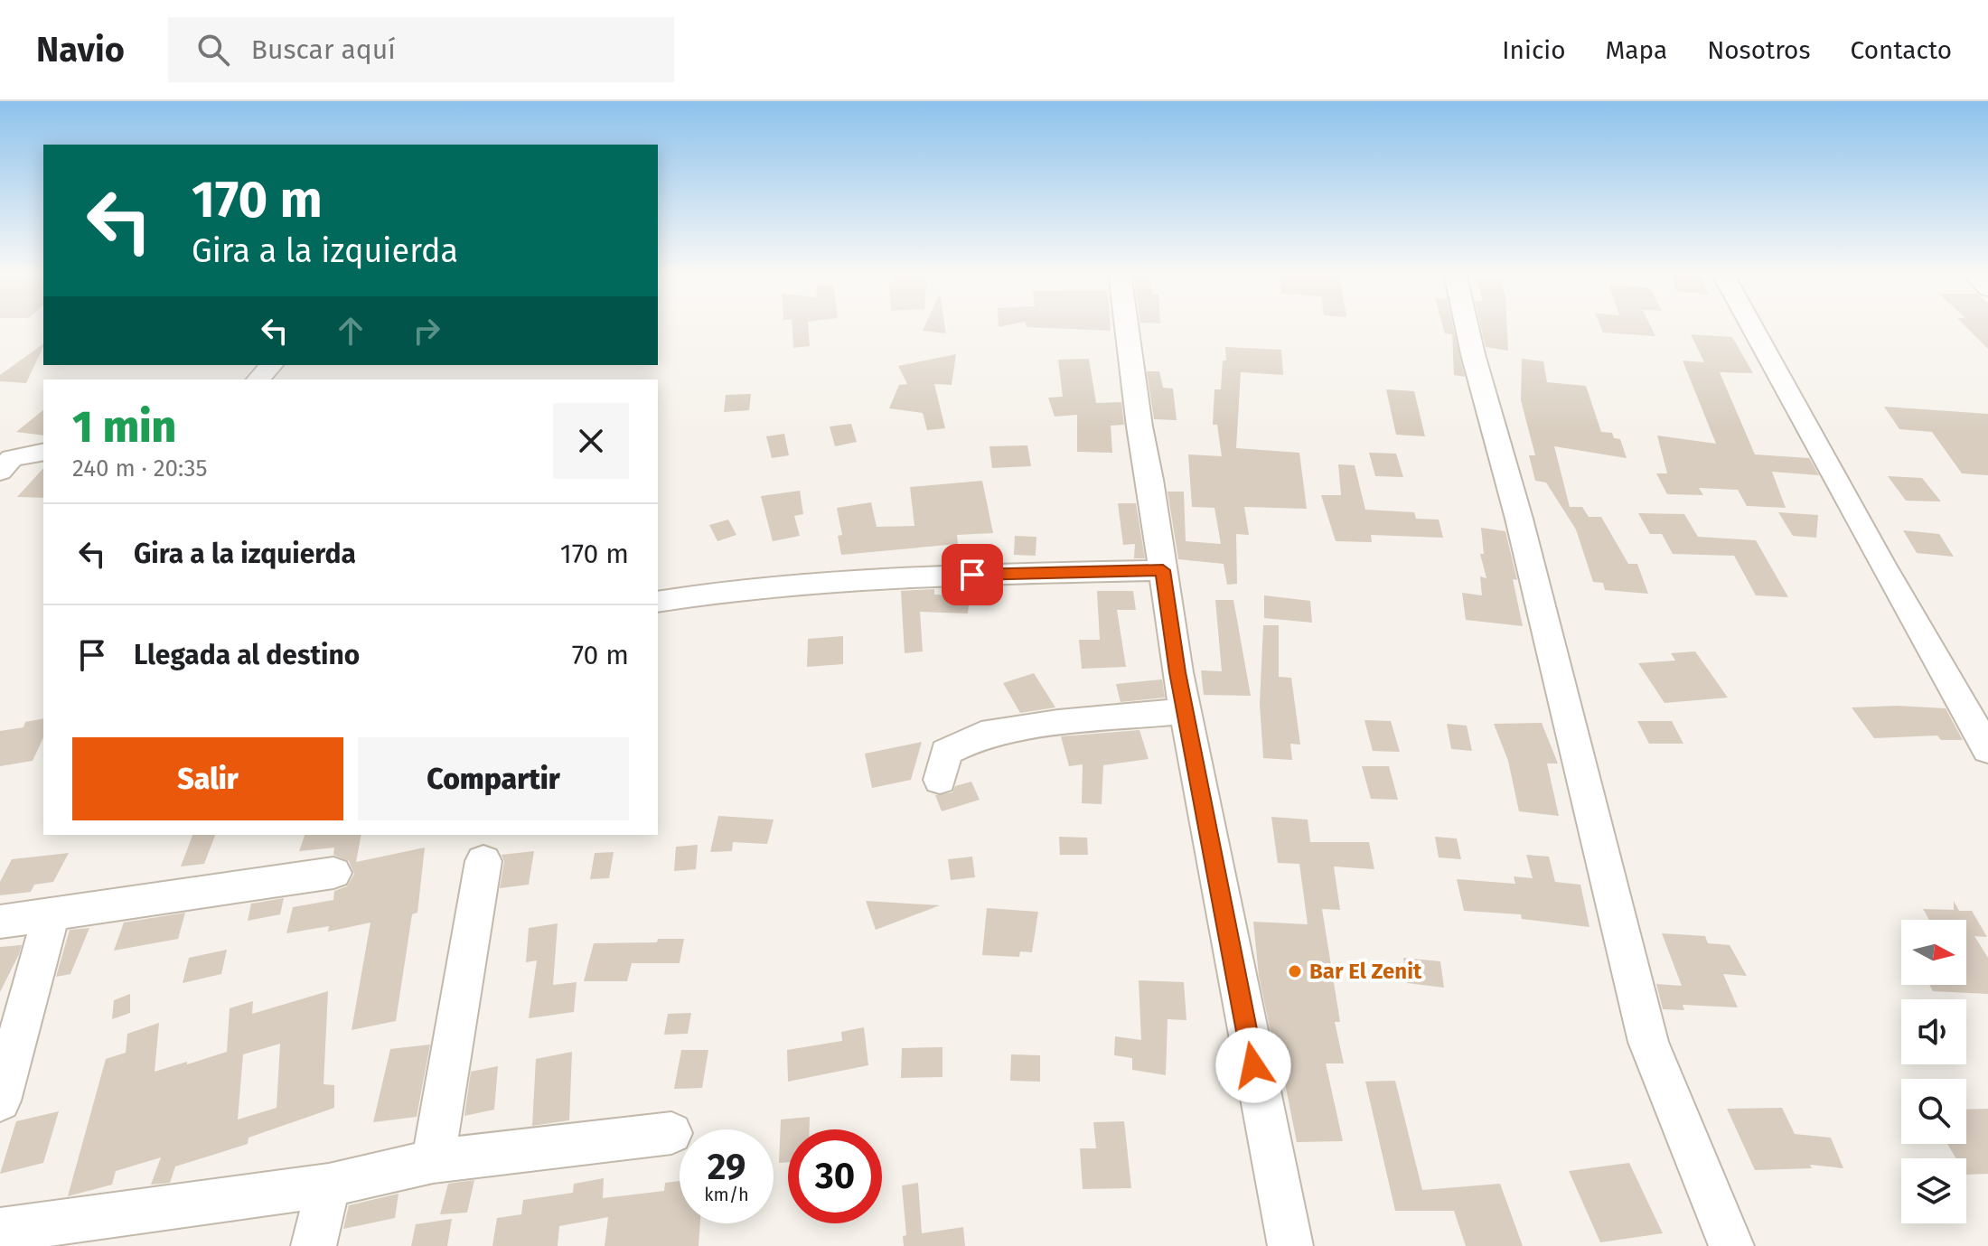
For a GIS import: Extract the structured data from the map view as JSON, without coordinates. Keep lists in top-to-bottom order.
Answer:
{
  "places": ["Bar El Zenit"],
  "north": "right",
  "page": {
    "header": "Navio",
    "search": "Buscar aquí",
    "nav": [
      "Inicio",
      "Mapa",
      "Nosotros",
      "Contacto"
    ],
    "turn": ["170 m", "Gira a la izquierda"],
    "heading": ["1 min", "240 m · 20:35"],
    "list": [
      {
        "name": "Gira a la izquierda",
        "value": "170 m"
      },
      {
        "name": "Llegada al destino",
        "value": "70 m"
      }
    ],
    "buttons": ["Salir", "Compartir"],
    "speed": "29 km/h",
    "limit": "30"
  }
}
